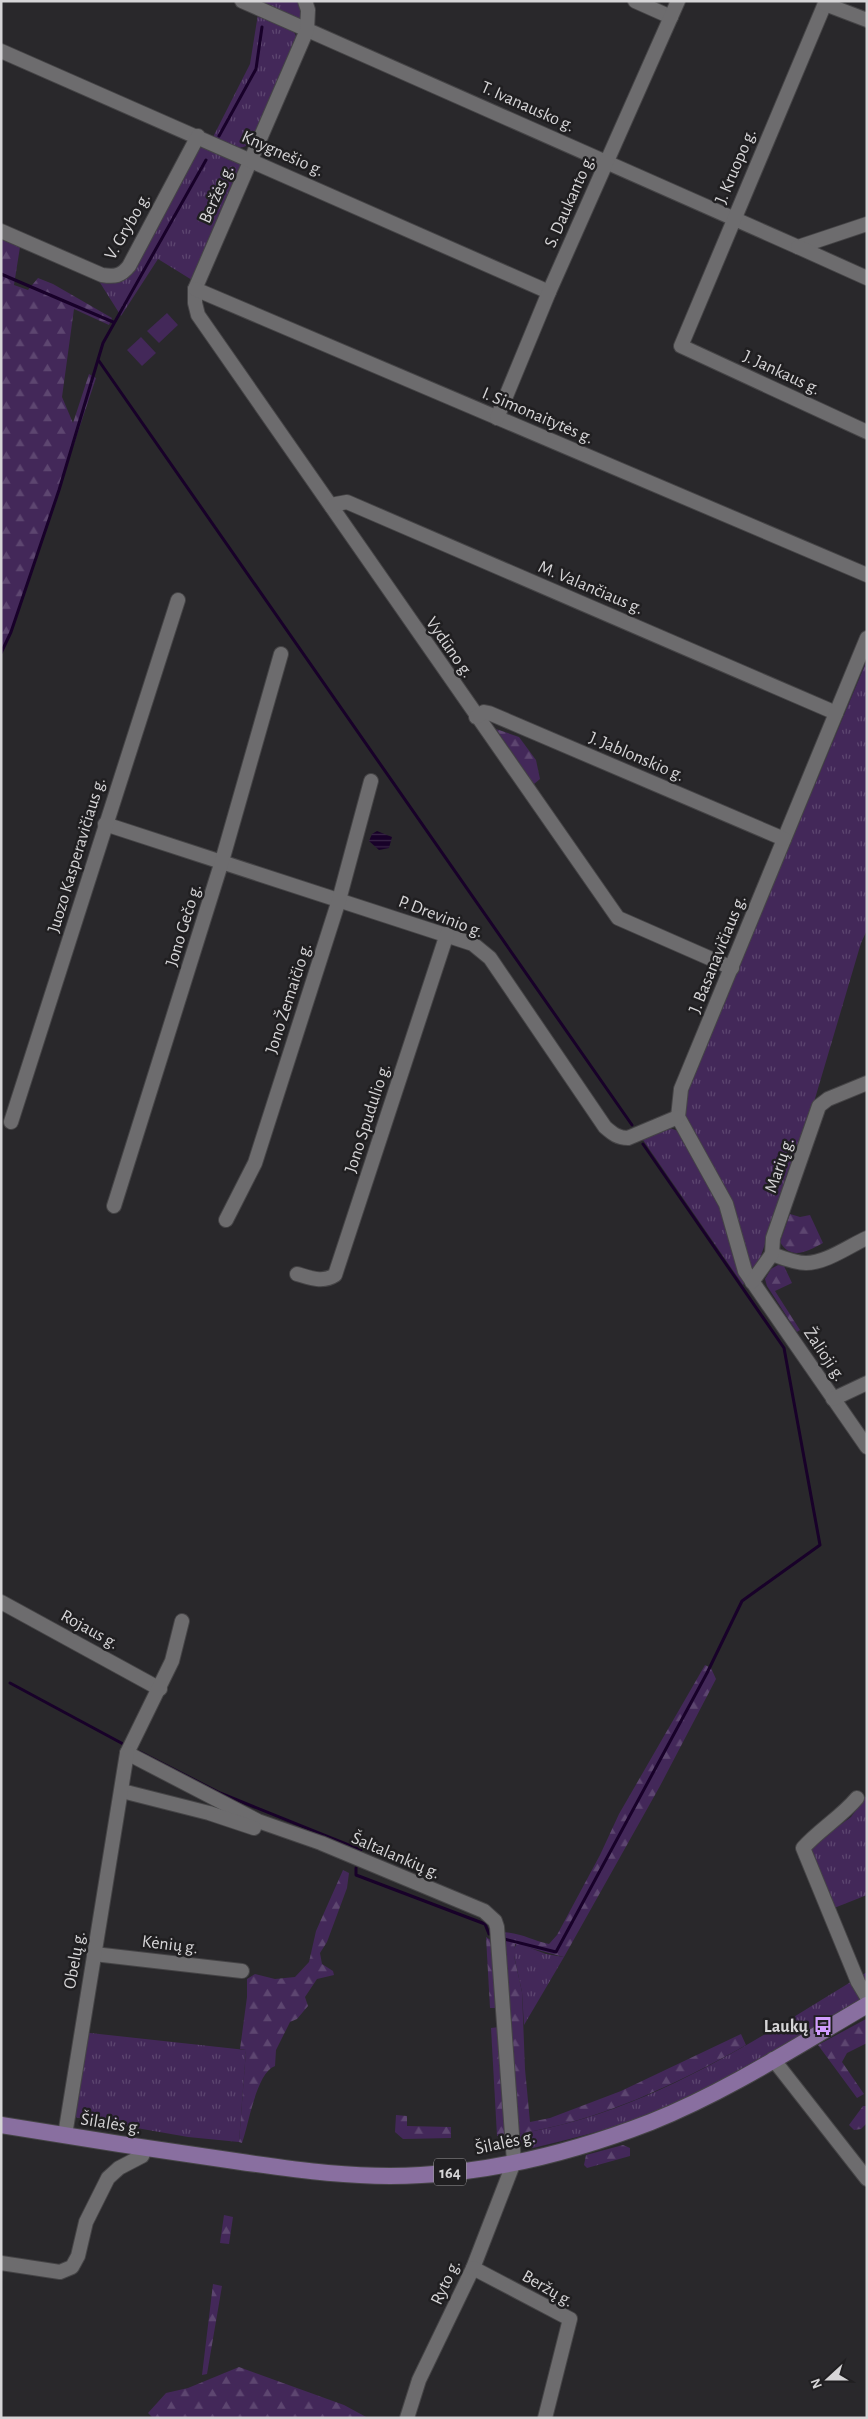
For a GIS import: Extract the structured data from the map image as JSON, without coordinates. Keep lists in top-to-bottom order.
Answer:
{
  "streets": {
    "main road": ["Šilalės g.", "164"],
    "street": [
      "T. Ivanausko g.",
      "Knygnešio g.",
      "J. Kruopo g.",
      "Beržės g.",
      "S. Daukanto g.",
      "V. Grybo g.",
      "J. Jankaus g.",
      "I. Simonaitytės g.",
      "M. Valančiaus g.",
      "Vydūno g.",
      "J. Jablonskio g.",
      "Juozo Kasperavičiaus g.",
      "P. Drevinio g.",
      "Jono Gečo g.",
      "J. Basanavičiaus g.",
      "Jono Žemaičio g.",
      "Jono Spudulio g.",
      "Marių g.",
      "Žalioji g.",
      "Rojaus g.",
      "Šaltalankių g.",
      "Kėnių g.",
      "Obelų g.",
      "Ryto g.",
      "Beržų g."
    ]
  },
  "crossings": [
    ["T. Ivanausko g.", "J. Kruopo g."],
    ["T. Ivanausko g.", "Beržės g."],
    ["T. Ivanausko g.", "S. Daukanto g."],
    ["Knygnešio g.", "Beržės g."],
    ["Knygnešio g.", "S. Daukanto g."],
    ["Knygnešio g.", "V. Grybo g."],
    ["J. Kruopo g.", "J. Jankaus g."],
    ["Beržės g.", "I. Simonaitytės g."],
    ["Beržės g.", "Vydūno g."],
    ["S. Daukanto g.", "I. Simonaitytės g."],
    ["I. Simonaitytės g.", "Vydūno g."],
    ["M. Valančiaus g.", "Vydūno g."],
    ["M. Valančiaus g.", "J. Basanavičiaus g."],
    ["Vydūno g.", "J. Jablonskio g."],
    ["Vydūno g.", "J. Basanavičiaus g."],
    ["J. Jablonskio g.", "J. Basanavičiaus g."],
    ["Juozo Kasperavičiaus g.", "P. Drevinio g."],
    ["P. Drevinio g.", "Jono Gečo g."],
    ["P. Drevinio g.", "J. Basanavičiaus g."],
    ["P. Drevinio g.", "Jono Žemaičio g."],
    ["P. Drevinio g.", "Jono Spudulio g."],
    ["Marių g.", "Žalioji g."],
    ["Šaltalankių g.", "Obelų g."],
    ["Šaltalankių g.", "Šilalės g."],
    ["Šaltalankių g.", "Ryto g."],
    ["Kėnių g.", "Obelų g."],
    ["Obelų g.", "Šilalės g."],
    ["Šilalės g.", "Ryto g."],
    ["Ryto g.", "Beržų g."]
  ],
  "places": {
    "bus stop": ["Laukų"]
  },
  "north": "left"
}
